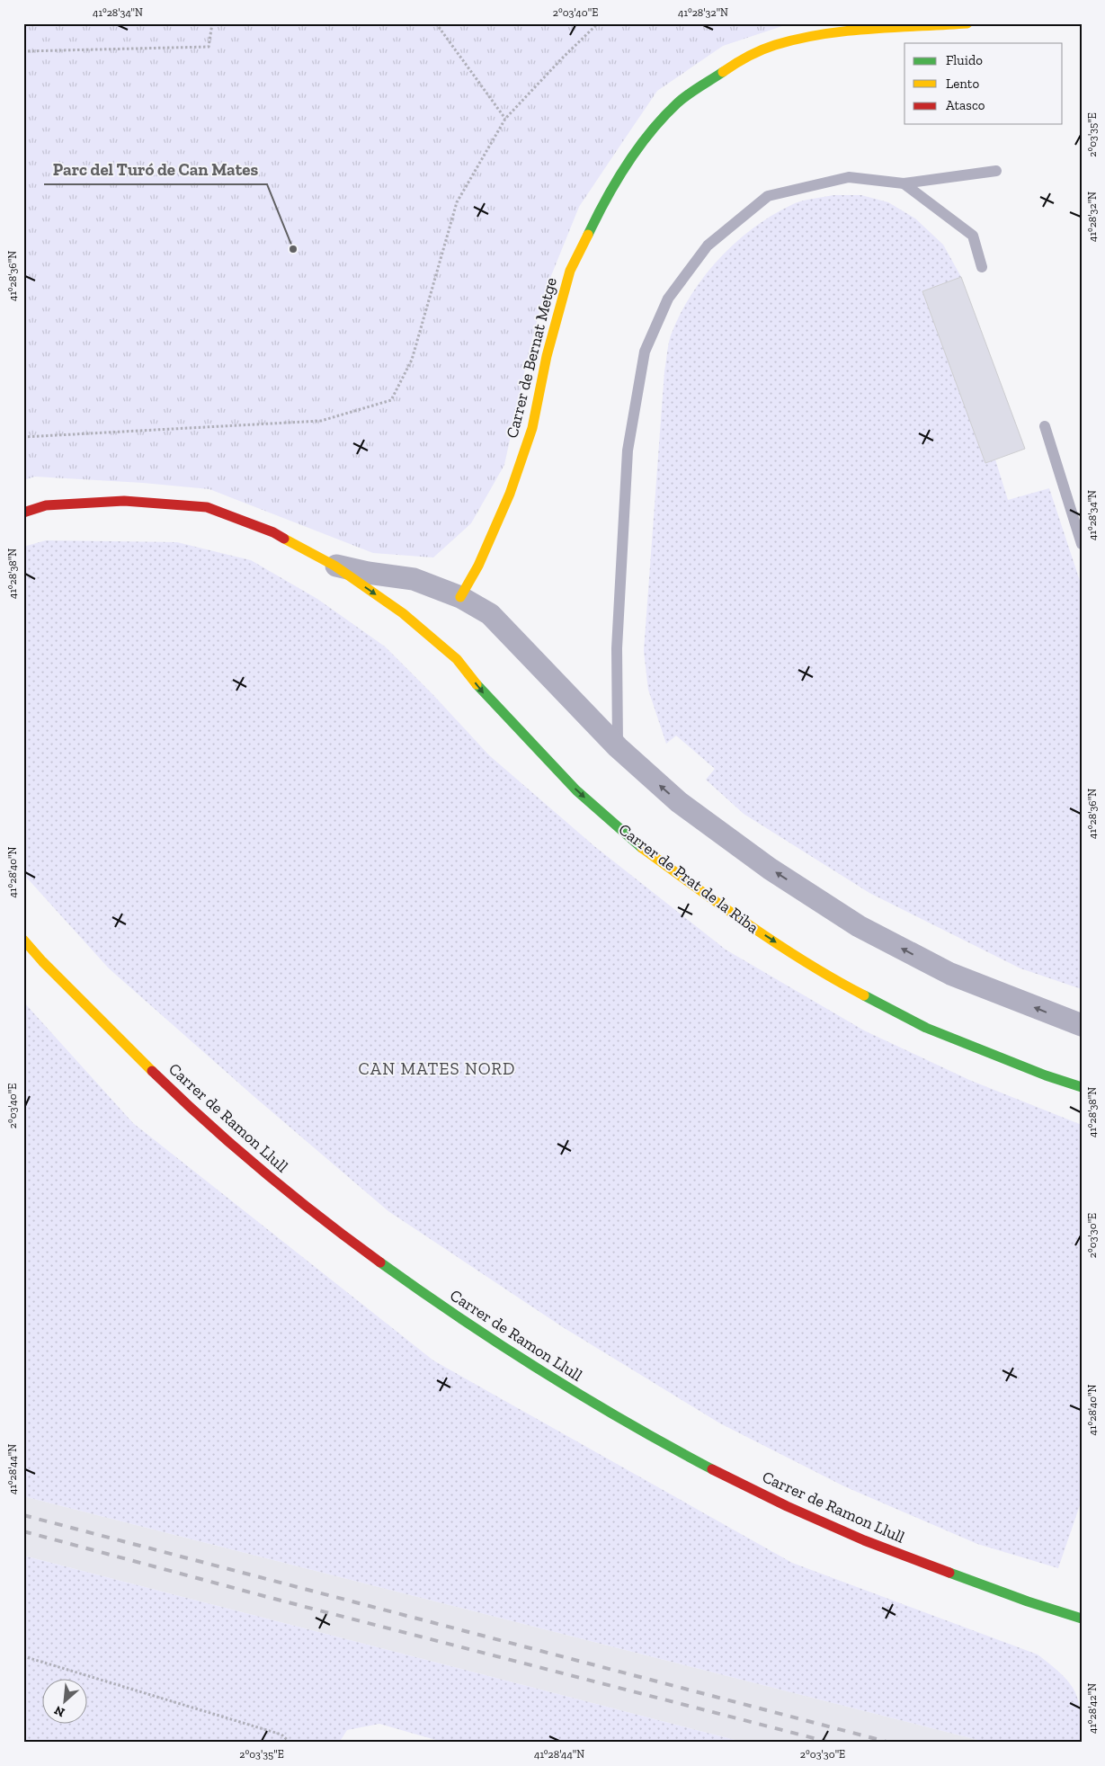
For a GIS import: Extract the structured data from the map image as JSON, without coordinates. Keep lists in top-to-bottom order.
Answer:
{
  "streets": {
    "street": ["Carrer de Bernat Metge", "Carrer de Prat de la Riba", "Carrer de Ramon Llull"]
  },
  "crossings": [
    ["Carrer de Bernat Metge", "Carrer de Prat de la Riba"]
  ],
  "districts": ["CAN MATES NORD"],
  "places": ["Parc del Turó de Can Mates"],
  "legend": ["Fluido", "Lento", "Atasco"],
  "north": "bottom left",
  "coordinates": [
    "41°28'34\"N",
    "2°03'40\"E",
    "41°28'32\"N",
    "2°03'35\"E",
    "41°28'36\"N",
    "41°28'38\"N",
    "41°28'40\"N",
    "2°03'30\"E",
    "41°28'44\"N",
    "41°28'42\"N"
  ]
}
